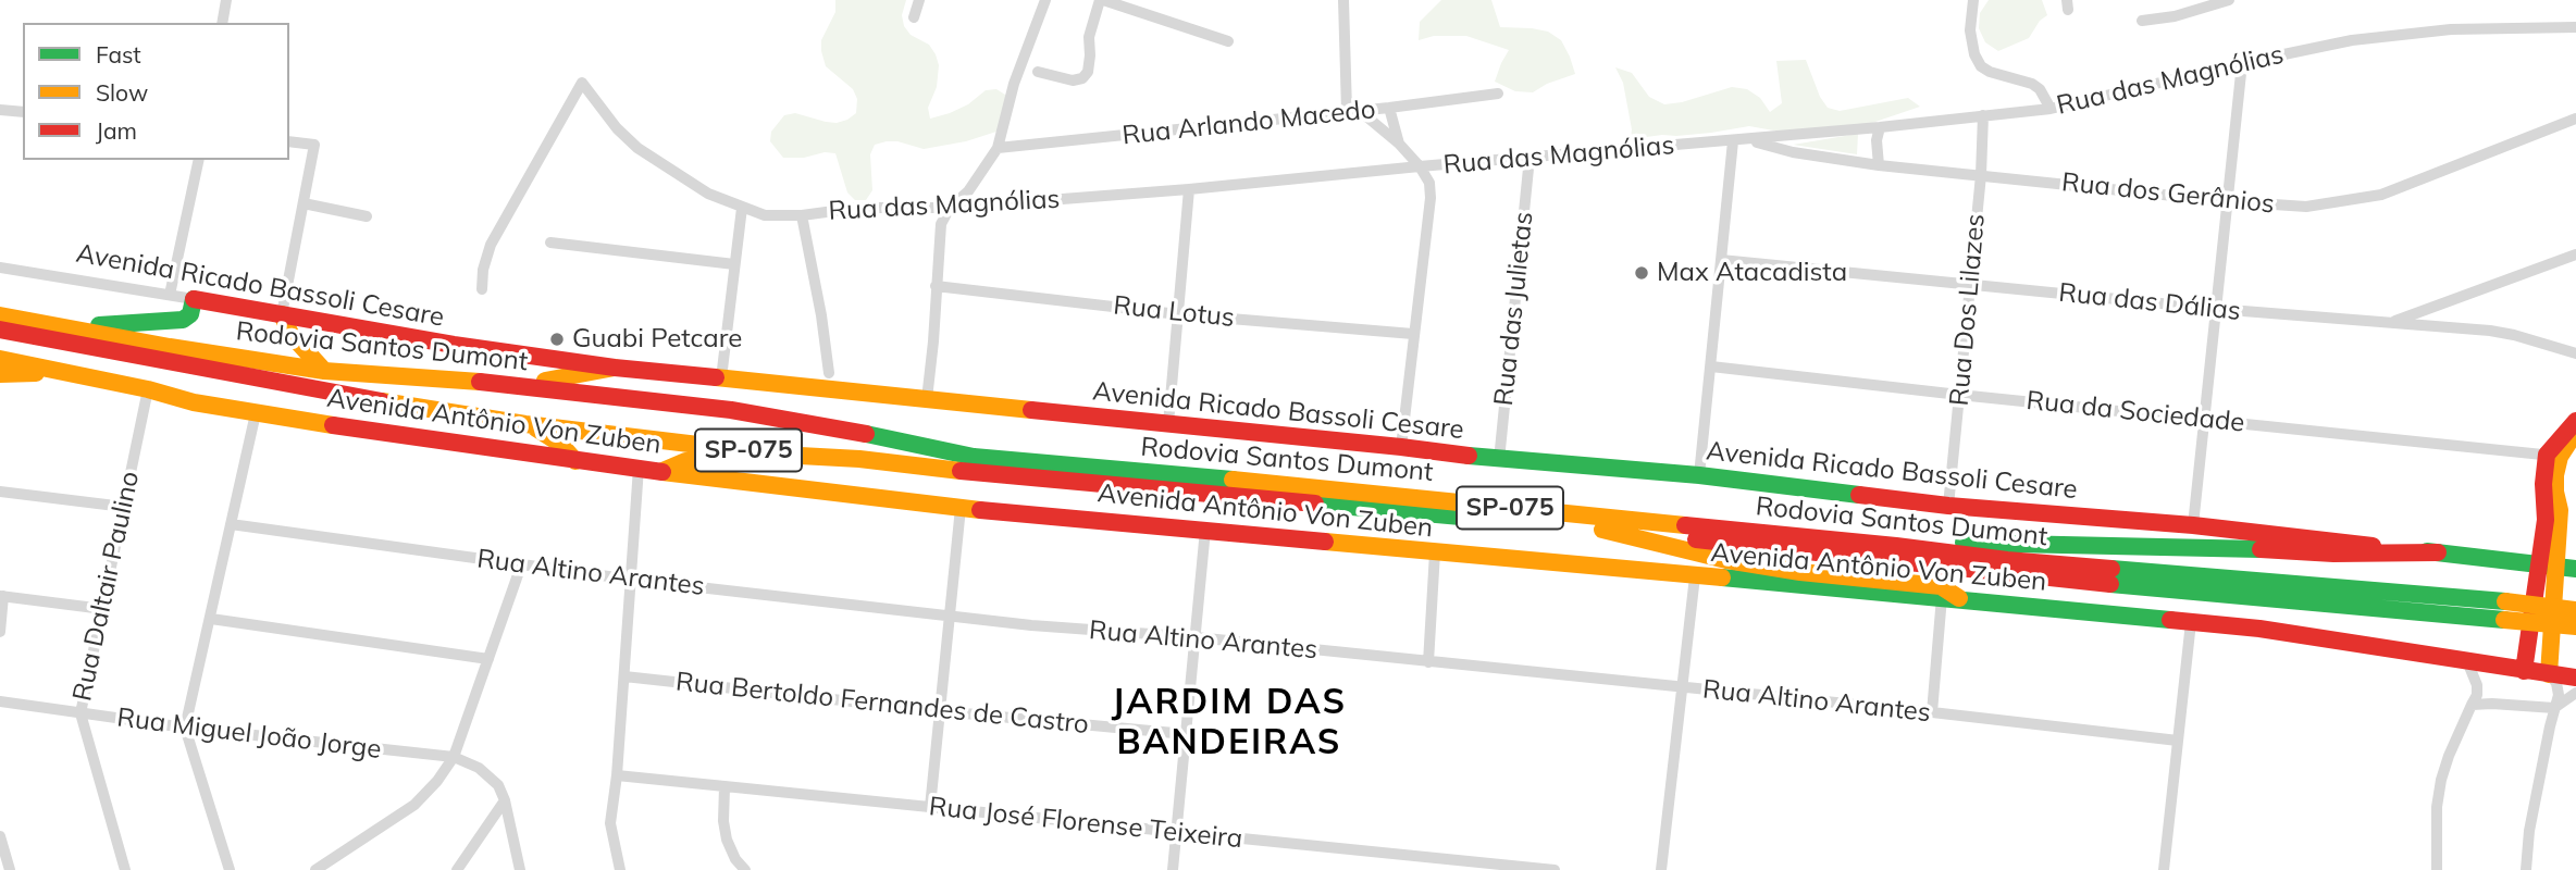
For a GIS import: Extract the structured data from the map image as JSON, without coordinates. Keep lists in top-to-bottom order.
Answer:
{
  "streets": {
    "main road": [
      "Avenida Ricado Bassoli Cesare",
      "Rodovia Santos Dumont",
      "Avenida Antônio Von Zuben",
      "SP-075"
    ],
    "street": [
      "Rua das Magnólias",
      "Rua Arlando Macedo",
      "Rua dos Gerânios",
      "Rua das Dálias",
      "Rua das Julietas",
      "Rua Dos Lilazes",
      "Rua Lotus",
      "Rua da Sociedade",
      "Rua Altino Arantes",
      "Rua Daltair Paulino",
      "Rua Bertoldo Fernandes de Castro",
      "Rua Miguel João Jorge",
      "Rua José Florense Teixeira"
    ]
  },
  "crossings": [
    ["Rua das Magnólias", "Rua dos Gerânios"],
    ["Rua das Magnólias", "Rua das Julietas"],
    ["Rua das Magnólias", "Rua Dos Lilazes"],
    ["Rua dos Gerânios", "Rua Dos Lilazes"],
    ["Avenida Ricado Bassoli Cesare", "Rua das Julietas"],
    ["Avenida Ricado Bassoli Cesare", "Rua Dos Lilazes"],
    ["Rua das Dálias", "Rua Dos Lilazes"],
    ["Rua Dos Lilazes", "Rua da Sociedade"],
    ["Avenida Antônio Von Zuben", "Rua Daltair Paulino"],
    ["Rua Daltair Paulino", "Rua Miguel João Jorge"]
  ],
  "districts": ["JARDIM DAS BANDEIRAS"],
  "places": ["Max Atacadista", "Guabi Petcare"],
  "legend": ["Fast", "Slow", "Jam"]
}
